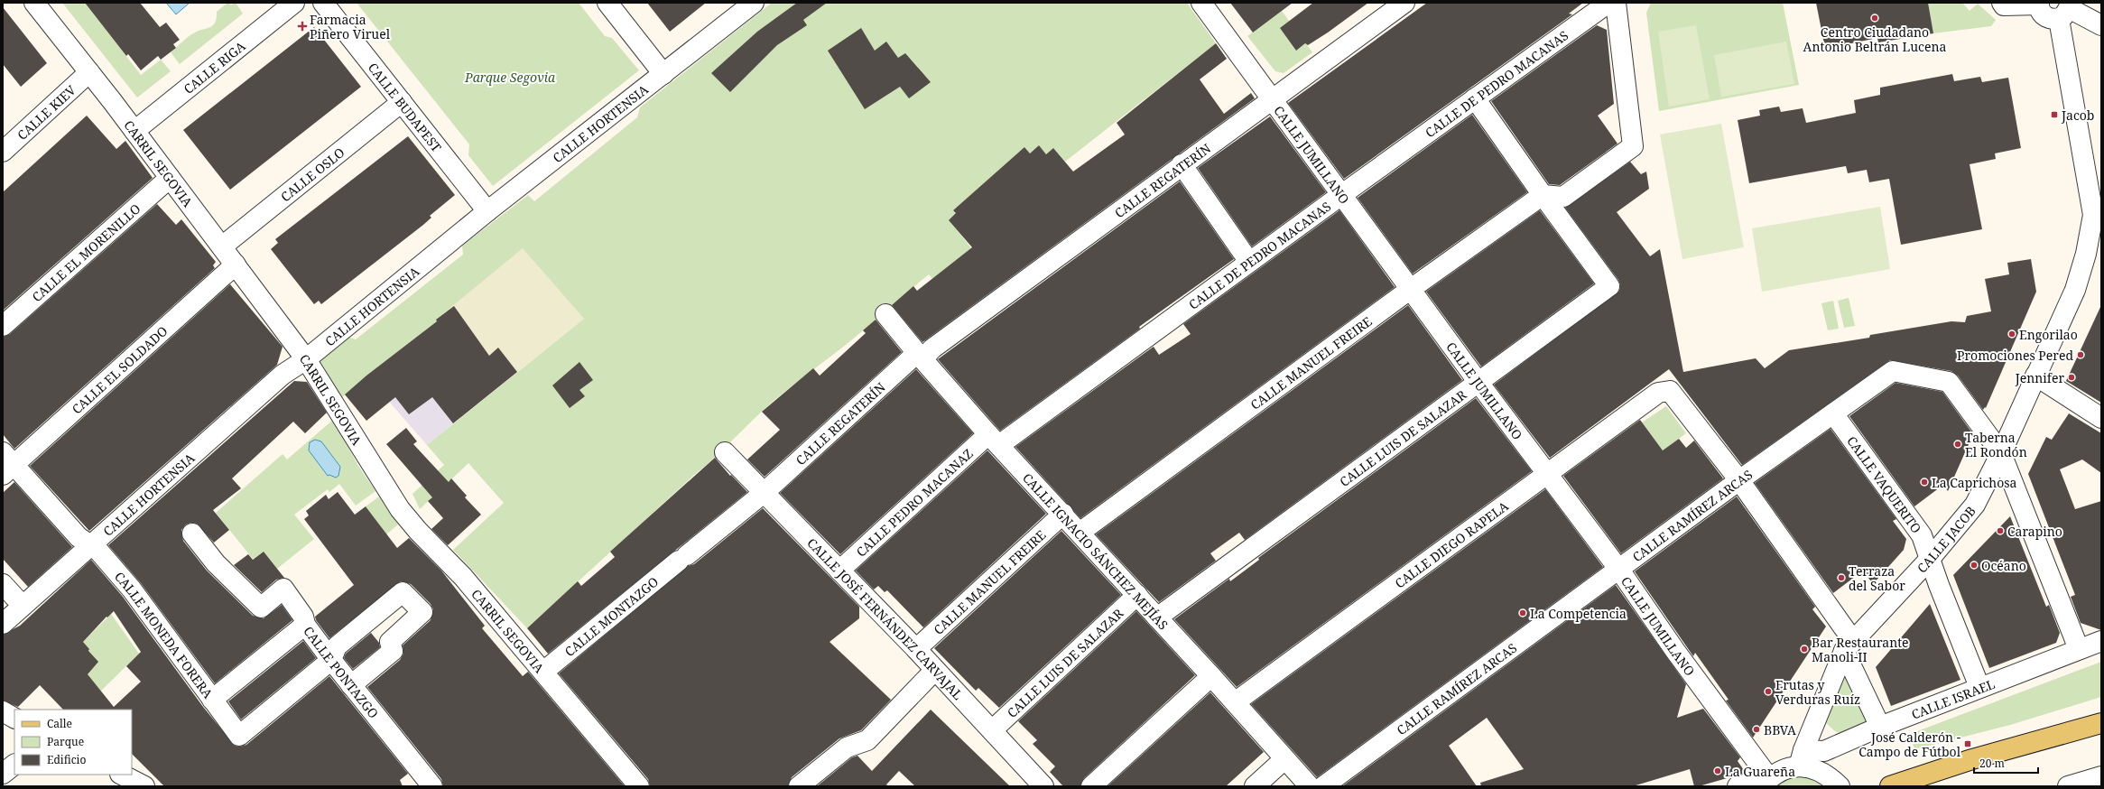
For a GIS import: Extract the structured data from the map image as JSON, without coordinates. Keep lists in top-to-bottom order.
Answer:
{
  "streets": {
    "street": [
      "CALLE RIGA",
      "CALLE DE PEDRO MACANAS",
      "CALLE BUDAPEST",
      "CALLE KIEV",
      "CALLE HORTENSIA",
      "CALLE JUMILLANO",
      "CARRIL SEGOVIA",
      "CALLE OSLO",
      "CALLE REGATERÍN",
      "CALLE EL MORENILLO",
      "CALLE MANUEL FREIRE",
      "CALLE EL SOLDADO",
      "CALLE LUIS DE SALAZAR",
      "CALLE VAQUERITO",
      "CALLE PEDRO MACANAZ",
      "CALLE RAMÍREZ ARCAS",
      "CALLE JACOB",
      "CALLE DIEGO RAPELA",
      "CALLE IGNACIO SÁNCHEZ MEJÍAS",
      "CALLE MONTAZGO",
      "CALLE JOSÉ FERNÁNDEZ CARVAJAL",
      "CALLE MONEDA FORERA",
      "CALLE PONTAZGO",
      "CALLE ISRAEL"
    ]
  },
  "crossings": [
    ["CALLE RIGA", "CARRIL SEGOVIA"],
    ["CALLE DE PEDRO MACANAS", "CALLE JUMILLANO"],
    ["CALLE DE PEDRO MACANAS", "CALLE PEDRO MACANAZ"],
    ["CALLE DE PEDRO MACANAS", "CALLE IGNACIO SÁNCHEZ MEJÍAS"],
    ["CALLE BUDAPEST", "CALLE HORTENSIA"],
    ["CALLE BUDAPEST", "CALLE OSLO"],
    ["CALLE KIEV", "CARRIL SEGOVIA"],
    ["CALLE HORTENSIA", "CARRIL SEGOVIA"],
    ["CALLE HORTENSIA", "CALLE MONEDA FORERA"],
    ["CALLE JUMILLANO", "CALLE REGATERÍN"],
    ["CALLE JUMILLANO", "CALLE MANUEL FREIRE"],
    ["CALLE JUMILLANO", "CALLE LUIS DE SALAZAR"],
    ["CALLE JUMILLANO", "CALLE RAMÍREZ ARCAS"],
    ["CALLE JUMILLANO", "CALLE DIEGO RAPELA"],
    ["CARRIL SEGOVIA", "CALLE OSLO"],
    ["CARRIL SEGOVIA", "CALLE EL MORENILLO"],
    ["CARRIL SEGOVIA", "CALLE EL SOLDADO"],
    ["CARRIL SEGOVIA", "CALLE MONTAZGO"],
    ["CALLE REGATERÍN", "CALLE IGNACIO SÁNCHEZ MEJÍAS"],
    ["CALLE REGATERÍN", "CALLE MONTAZGO"],
    ["CALLE REGATERÍN", "CALLE JOSÉ FERNÁNDEZ CARVAJAL"],
    ["CALLE MANUEL FREIRE", "CALLE LUIS DE SALAZAR"],
    ["CALLE MANUEL FREIRE", "CALLE IGNACIO SÁNCHEZ MEJÍAS"],
    ["CALLE MANUEL FREIRE", "CALLE JOSÉ FERNÁNDEZ CARVAJAL"],
    ["CALLE EL SOLDADO", "CALLE MONEDA FORERA"],
    ["CALLE LUIS DE SALAZAR", "CALLE IGNACIO SÁNCHEZ MEJÍAS"],
    ["CALLE LUIS DE SALAZAR", "CALLE JOSÉ FERNÁNDEZ CARVAJAL"],
    ["CALLE VAQUERITO", "CALLE RAMÍREZ ARCAS"],
    ["CALLE VAQUERITO", "CALLE JACOB"],
    ["CALLE VAQUERITO", "CALLE ISRAEL"],
    ["CALLE PEDRO MACANAZ", "CALLE IGNACIO SÁNCHEZ MEJÍAS"],
    ["CALLE PEDRO MACANAZ", "CALLE JOSÉ FERNÁNDEZ CARVAJAL"],
    ["CALLE RAMÍREZ ARCAS", "CALLE JACOB"],
    ["CALLE RAMÍREZ ARCAS", "CALLE DIEGO RAPELA"],
    ["CALLE RAMÍREZ ARCAS", "CALLE ISRAEL"],
    ["CALLE JACOB", "CALLE ISRAEL"],
    ["CALLE DIEGO RAPELA", "CALLE IGNACIO SÁNCHEZ MEJÍAS"],
    ["CALLE MONTAZGO", "CALLE JOSÉ FERNÁNDEZ CARVAJAL"],
    ["CALLE MONEDA FORERA", "CALLE PONTAZGO"]
  ],
  "parks": ["Parque Segovia"],
  "places": {
    "other": [
      "Centro Ciudadano Antonio Beltrán Lucena",
      "Engorilao",
      "Promociones Pered",
      "Jennifer",
      "Taberna El Rondón",
      "La Caprichosa",
      "Carapino",
      "Océano",
      "Terraza del Sabor",
      "La Competencia",
      "Bar Restaurante Manoli-II",
      "Frutas y Verduras Ruíz",
      "BBVA",
      "La Guareña"
    ],
    "health": ["Farmacia Piñero Viruel"],
    "transit": ["Jacob", "José Calderón - Campo de Fútbol"]
  },
  "legend": ["Calle", "Parque", "Edificio"],
  "scale_bar": "20 m"
}
